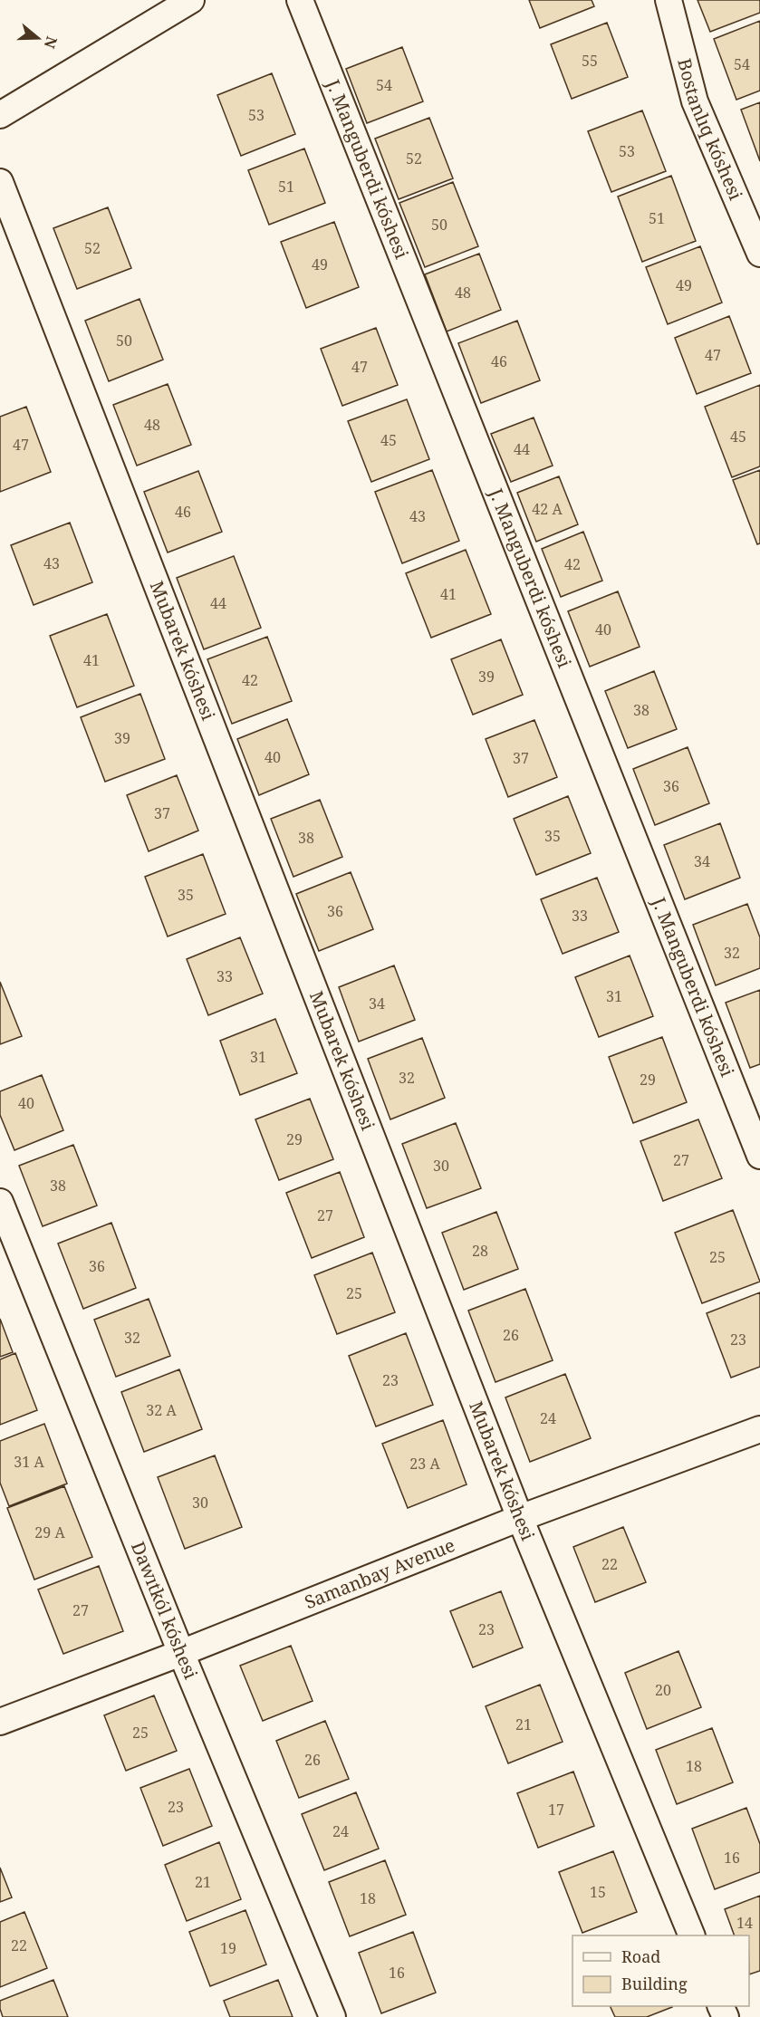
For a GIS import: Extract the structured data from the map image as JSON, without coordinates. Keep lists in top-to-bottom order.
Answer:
{
  "streets": {
    "street": [
      "Bostanlıq kóshesi",
      "J. Manguberdi kóshesi",
      "Mubarek kóshesi",
      "Samanbay Avenue",
      "Dawıtkól kóshesi"
    ]
  },
  "crossings": [
    ["Mubarek kóshesi", "Samanbay Avenue"],
    ["Samanbay Avenue", "Dawıtkól kóshesi"]
  ],
  "house_numbers": [
    "55",
    "54",
    "54",
    "53",
    "53",
    "52",
    "51",
    "51",
    "50",
    "52",
    "49",
    "49",
    "48",
    "50",
    "47",
    "46",
    "47",
    "48",
    "45",
    "45",
    "47",
    "44",
    "42 А",
    "46",
    "43",
    "43",
    "42",
    "41",
    "44",
    "40",
    "41",
    "39",
    "42",
    "38",
    "39",
    "40",
    "37",
    "36",
    "37",
    "35",
    "38",
    "34",
    "35",
    "36",
    "33",
    "32",
    "33",
    "31",
    "34",
    "31",
    "32",
    "29",
    "40",
    "29",
    "27",
    "30",
    "38",
    "27",
    "28",
    "25",
    "36",
    "25",
    "26",
    "32",
    "23",
    "23",
    "32 А",
    "24",
    "31 А",
    "23 А",
    "30",
    "29 А",
    "22",
    "27",
    "23",
    "20",
    "21",
    "25",
    "26",
    "18",
    "23",
    "17",
    "24",
    "16",
    "21",
    "15",
    "18",
    "14",
    "22",
    "19",
    "16"
  ],
  "legend": ["Road", "Building"],
  "north": "right"
}
